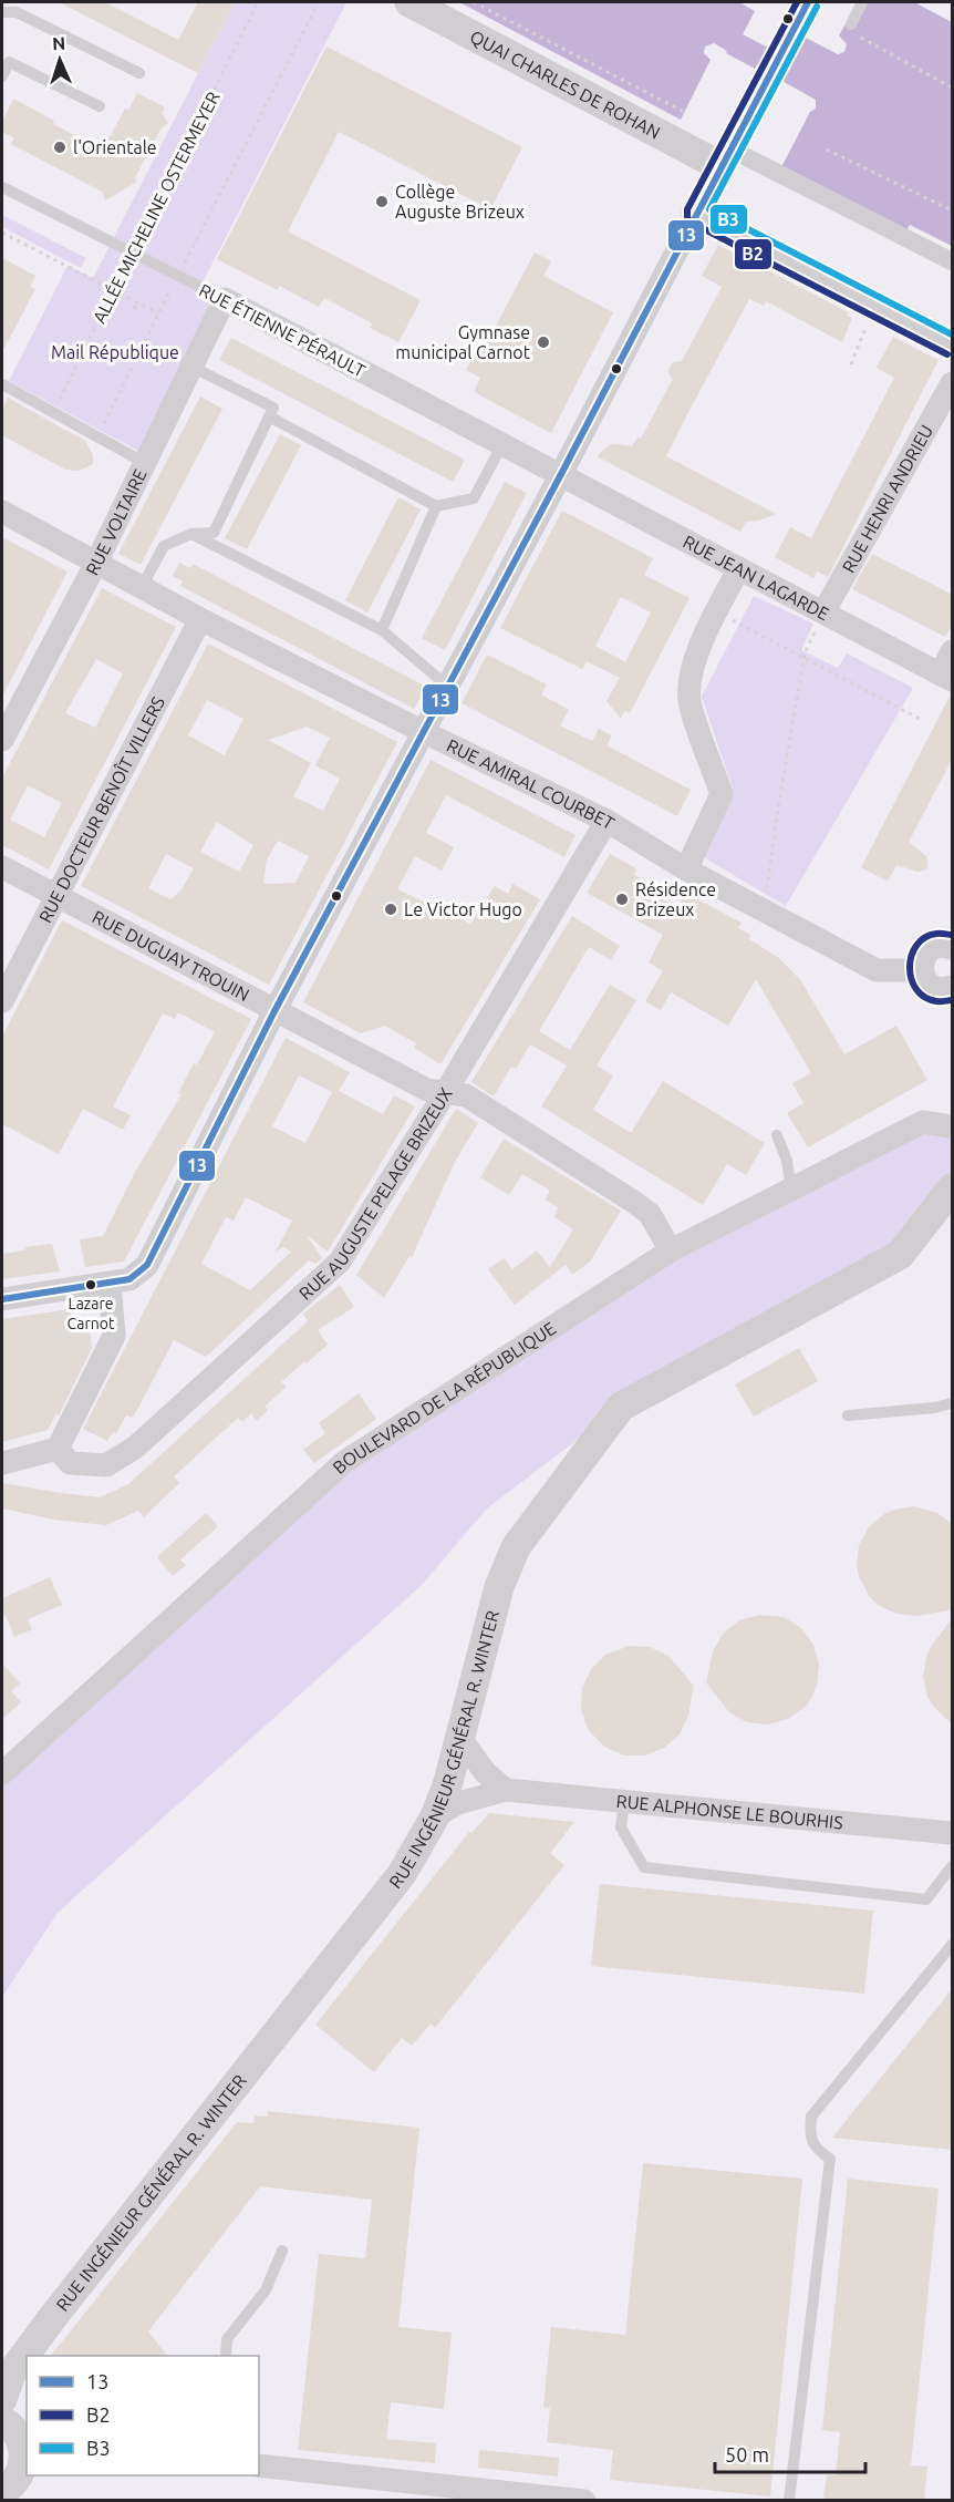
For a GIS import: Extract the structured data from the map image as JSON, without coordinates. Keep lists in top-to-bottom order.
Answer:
{
  "streets": {
    "street": [
      "QUAI CHARLES DE ROHAN",
      "RUE ÉTIENNE PÉRAULT",
      "RUE HENRI ANDRIEU",
      "RUE VOLTAIRE",
      "RUE JEAN LAGARDE",
      "RUE AMIRAL COURBET",
      "RUE DOCTEUR BENOÎT VILLERS",
      "RUE DUGUAY TROUIN",
      "RUE AUGUSTE PELAGE BRIZEUX",
      "BOULEVARD DE LA RÉPUBLIQUE",
      "RUE INGÉNIEUR GÉNÉRAL R. WINTER",
      "RUE ALPHONSE LE BOURHIS"
    ],
    "path": ["ALLÉE MICHELINE OSTERMEYER"]
  },
  "crossings": [
    ["ALLÉE MICHELINE OSTERMEYER", "RUE ÉTIENNE PÉRAULT"],
    ["RUE ÉTIENNE PÉRAULT", "RUE VOLTAIRE"],
    ["RUE ÉTIENNE PÉRAULT", "RUE JEAN LAGARDE"],
    ["RUE HENRI ANDRIEU", "RUE JEAN LAGARDE"],
    ["RUE VOLTAIRE", "RUE AMIRAL COURBET"],
    ["RUE AMIRAL COURBET", "RUE DOCTEUR BENOÎT VILLERS"],
    ["RUE AMIRAL COURBET", "RUE AUGUSTE PELAGE BRIZEUX"],
    ["RUE DOCTEUR BENOÎT VILLERS", "RUE DUGUAY TROUIN"],
    ["RUE DUGUAY TROUIN", "RUE AUGUSTE PELAGE BRIZEUX"],
    ["RUE DUGUAY TROUIN", "BOULEVARD DE LA RÉPUBLIQUE"],
    ["RUE INGÉNIEUR GÉNÉRAL R. WINTER", "RUE ALPHONSE LE BOURHIS"]
  ],
  "parks": ["Mail République"],
  "places": [
    "l'Orientale",
    "Collège Auguste Brizeux",
    "Gymnase municipal Carnot",
    "Résidence Brizeux",
    "Le Victor Hugo",
    "Lazare Carnot"
  ],
  "lines": ["transit line 13", "transit line B2", "transit line B3"],
  "legend": ["13", "B2", "B3"],
  "scale_bar": "50 m",
  "north": "top"
}
